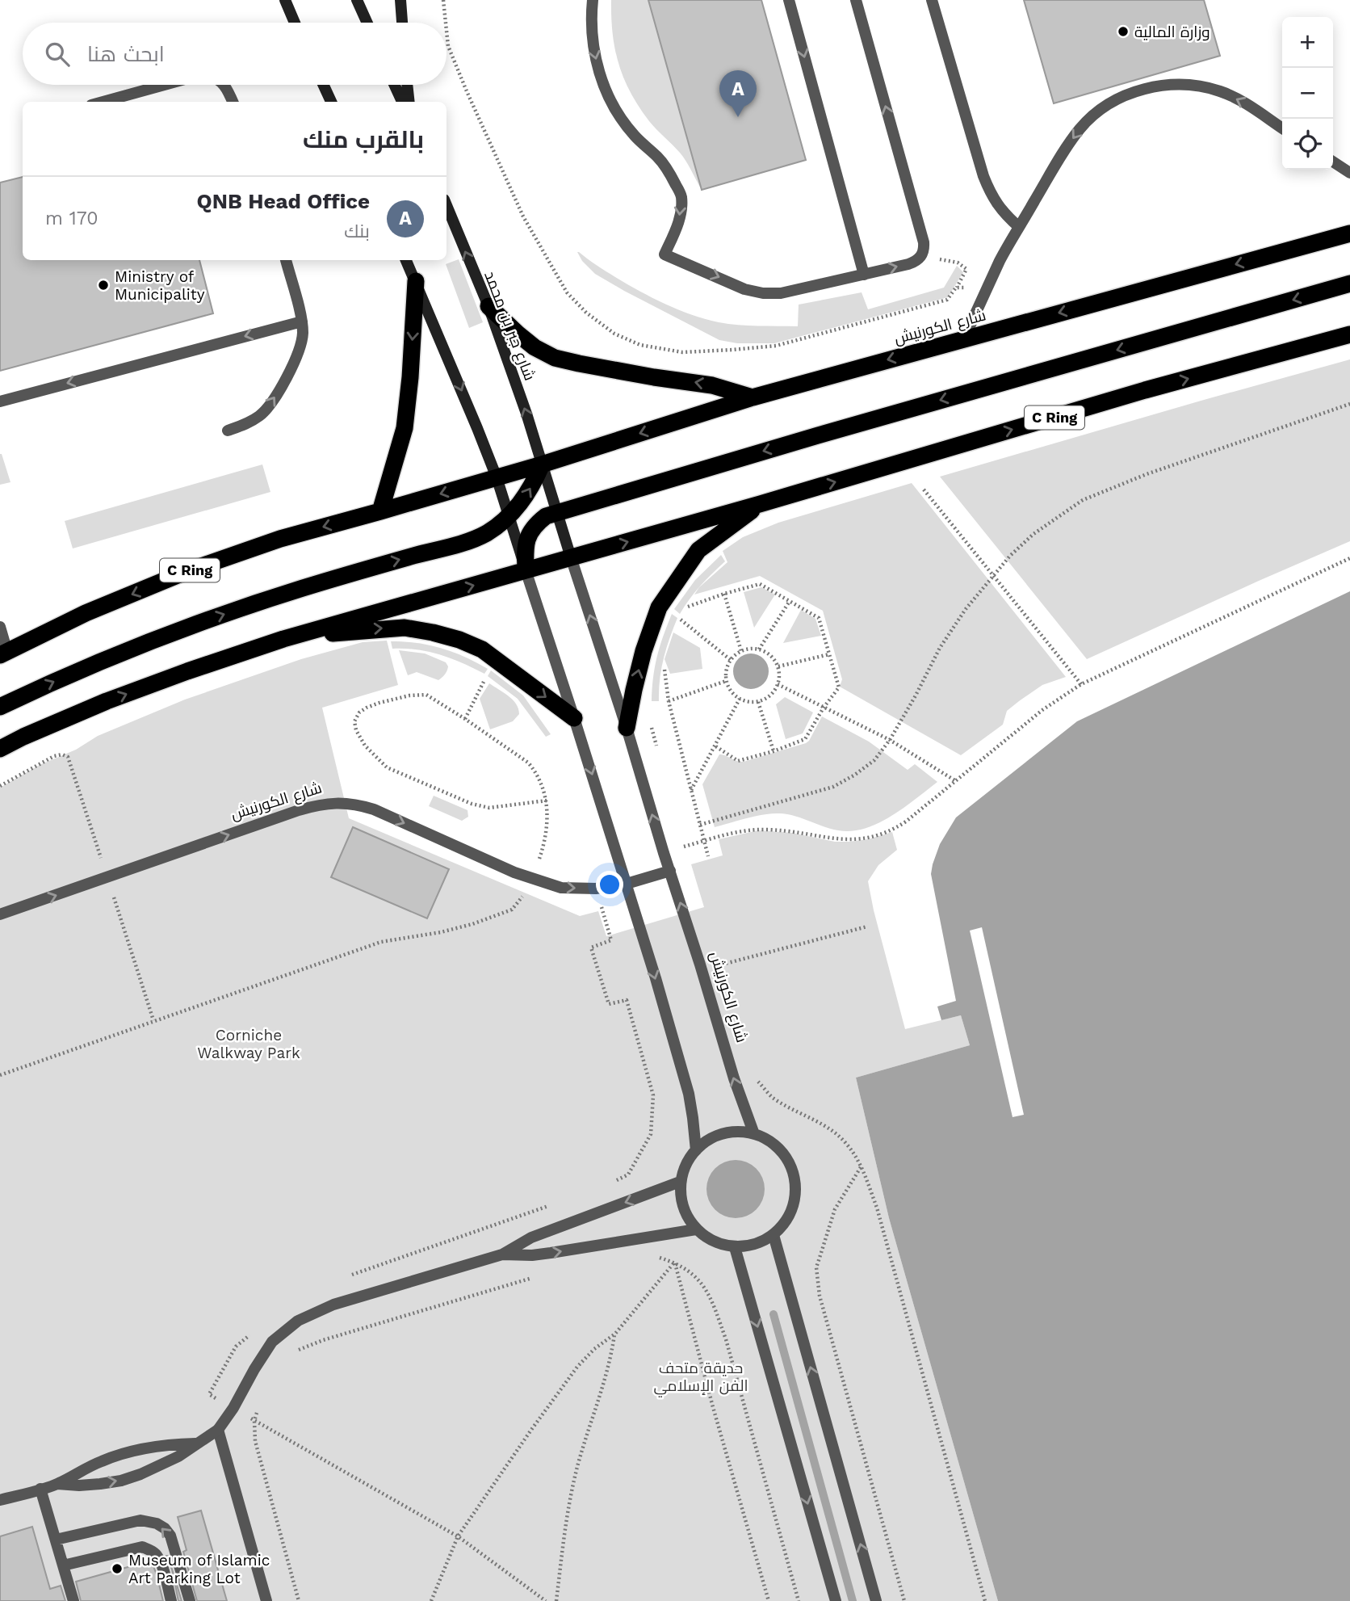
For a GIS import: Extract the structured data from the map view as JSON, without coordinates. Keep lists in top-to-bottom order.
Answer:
{
  "streets": {
    "highway": ["شارع الكورنيش", "C Ring"],
    "street": ["شارع جبر بن محمد"]
  },
  "crossings": [
    ["شارع جبر بن محمد", "شارع الكورنيش"],
    ["شارع الكورنيش", "C Ring"]
  ],
  "parks": ["Corniche Walkway Park", "حديقة متحف الفن الإسلامي"],
  "places": ["وزارة المالية", "Ministry of Municipality", "Museum of Islamic Art Parking Lot"],
  "page": {
    "map_buttons": ["+", "−"],
    "search": "ابحث هنا",
    "pins": "A",
    "heading": "بالقرب منك",
    "list": [
      {
        "mark": "A",
        "name": "QNB Head Office",
        "note": "بنك",
        "value": "170 m"
      }
    ]
  }
}
